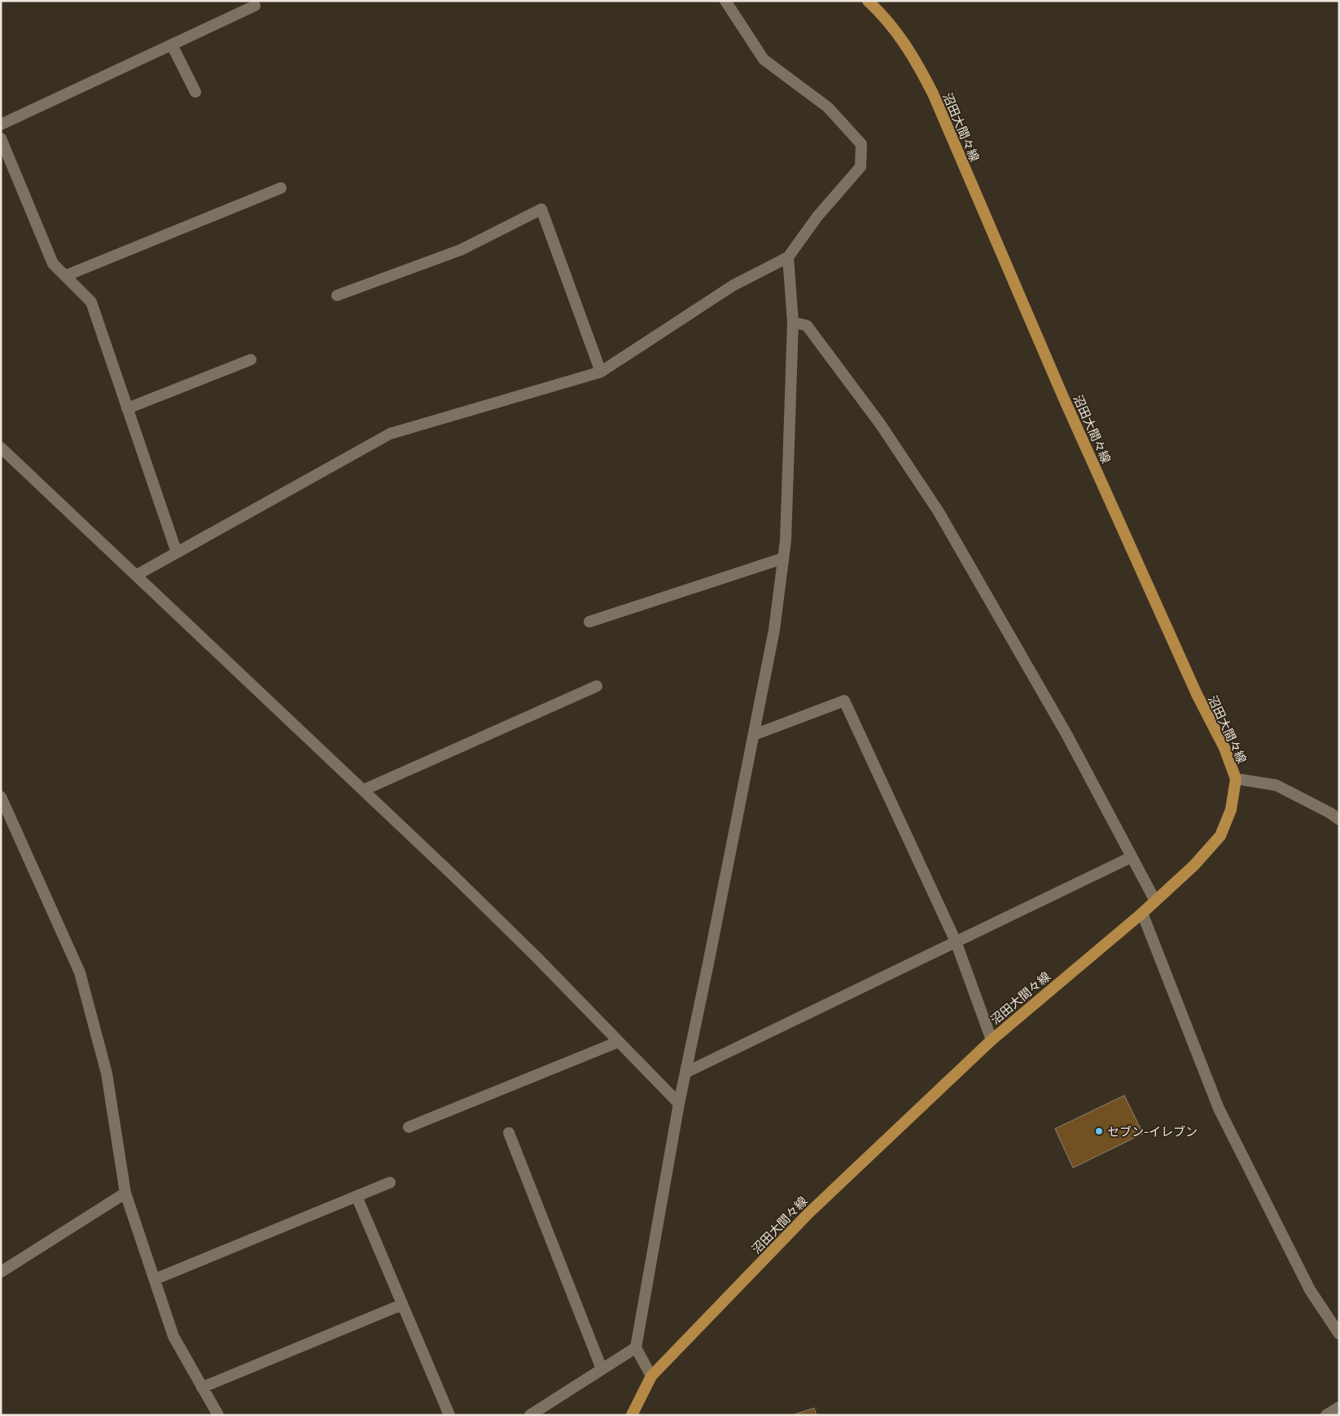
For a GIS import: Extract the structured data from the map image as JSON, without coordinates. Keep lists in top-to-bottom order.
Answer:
{
  "streets": {
    "main road": ["沼田大間々線"]
  },
  "places": ["セブン-イレブン"]
}
